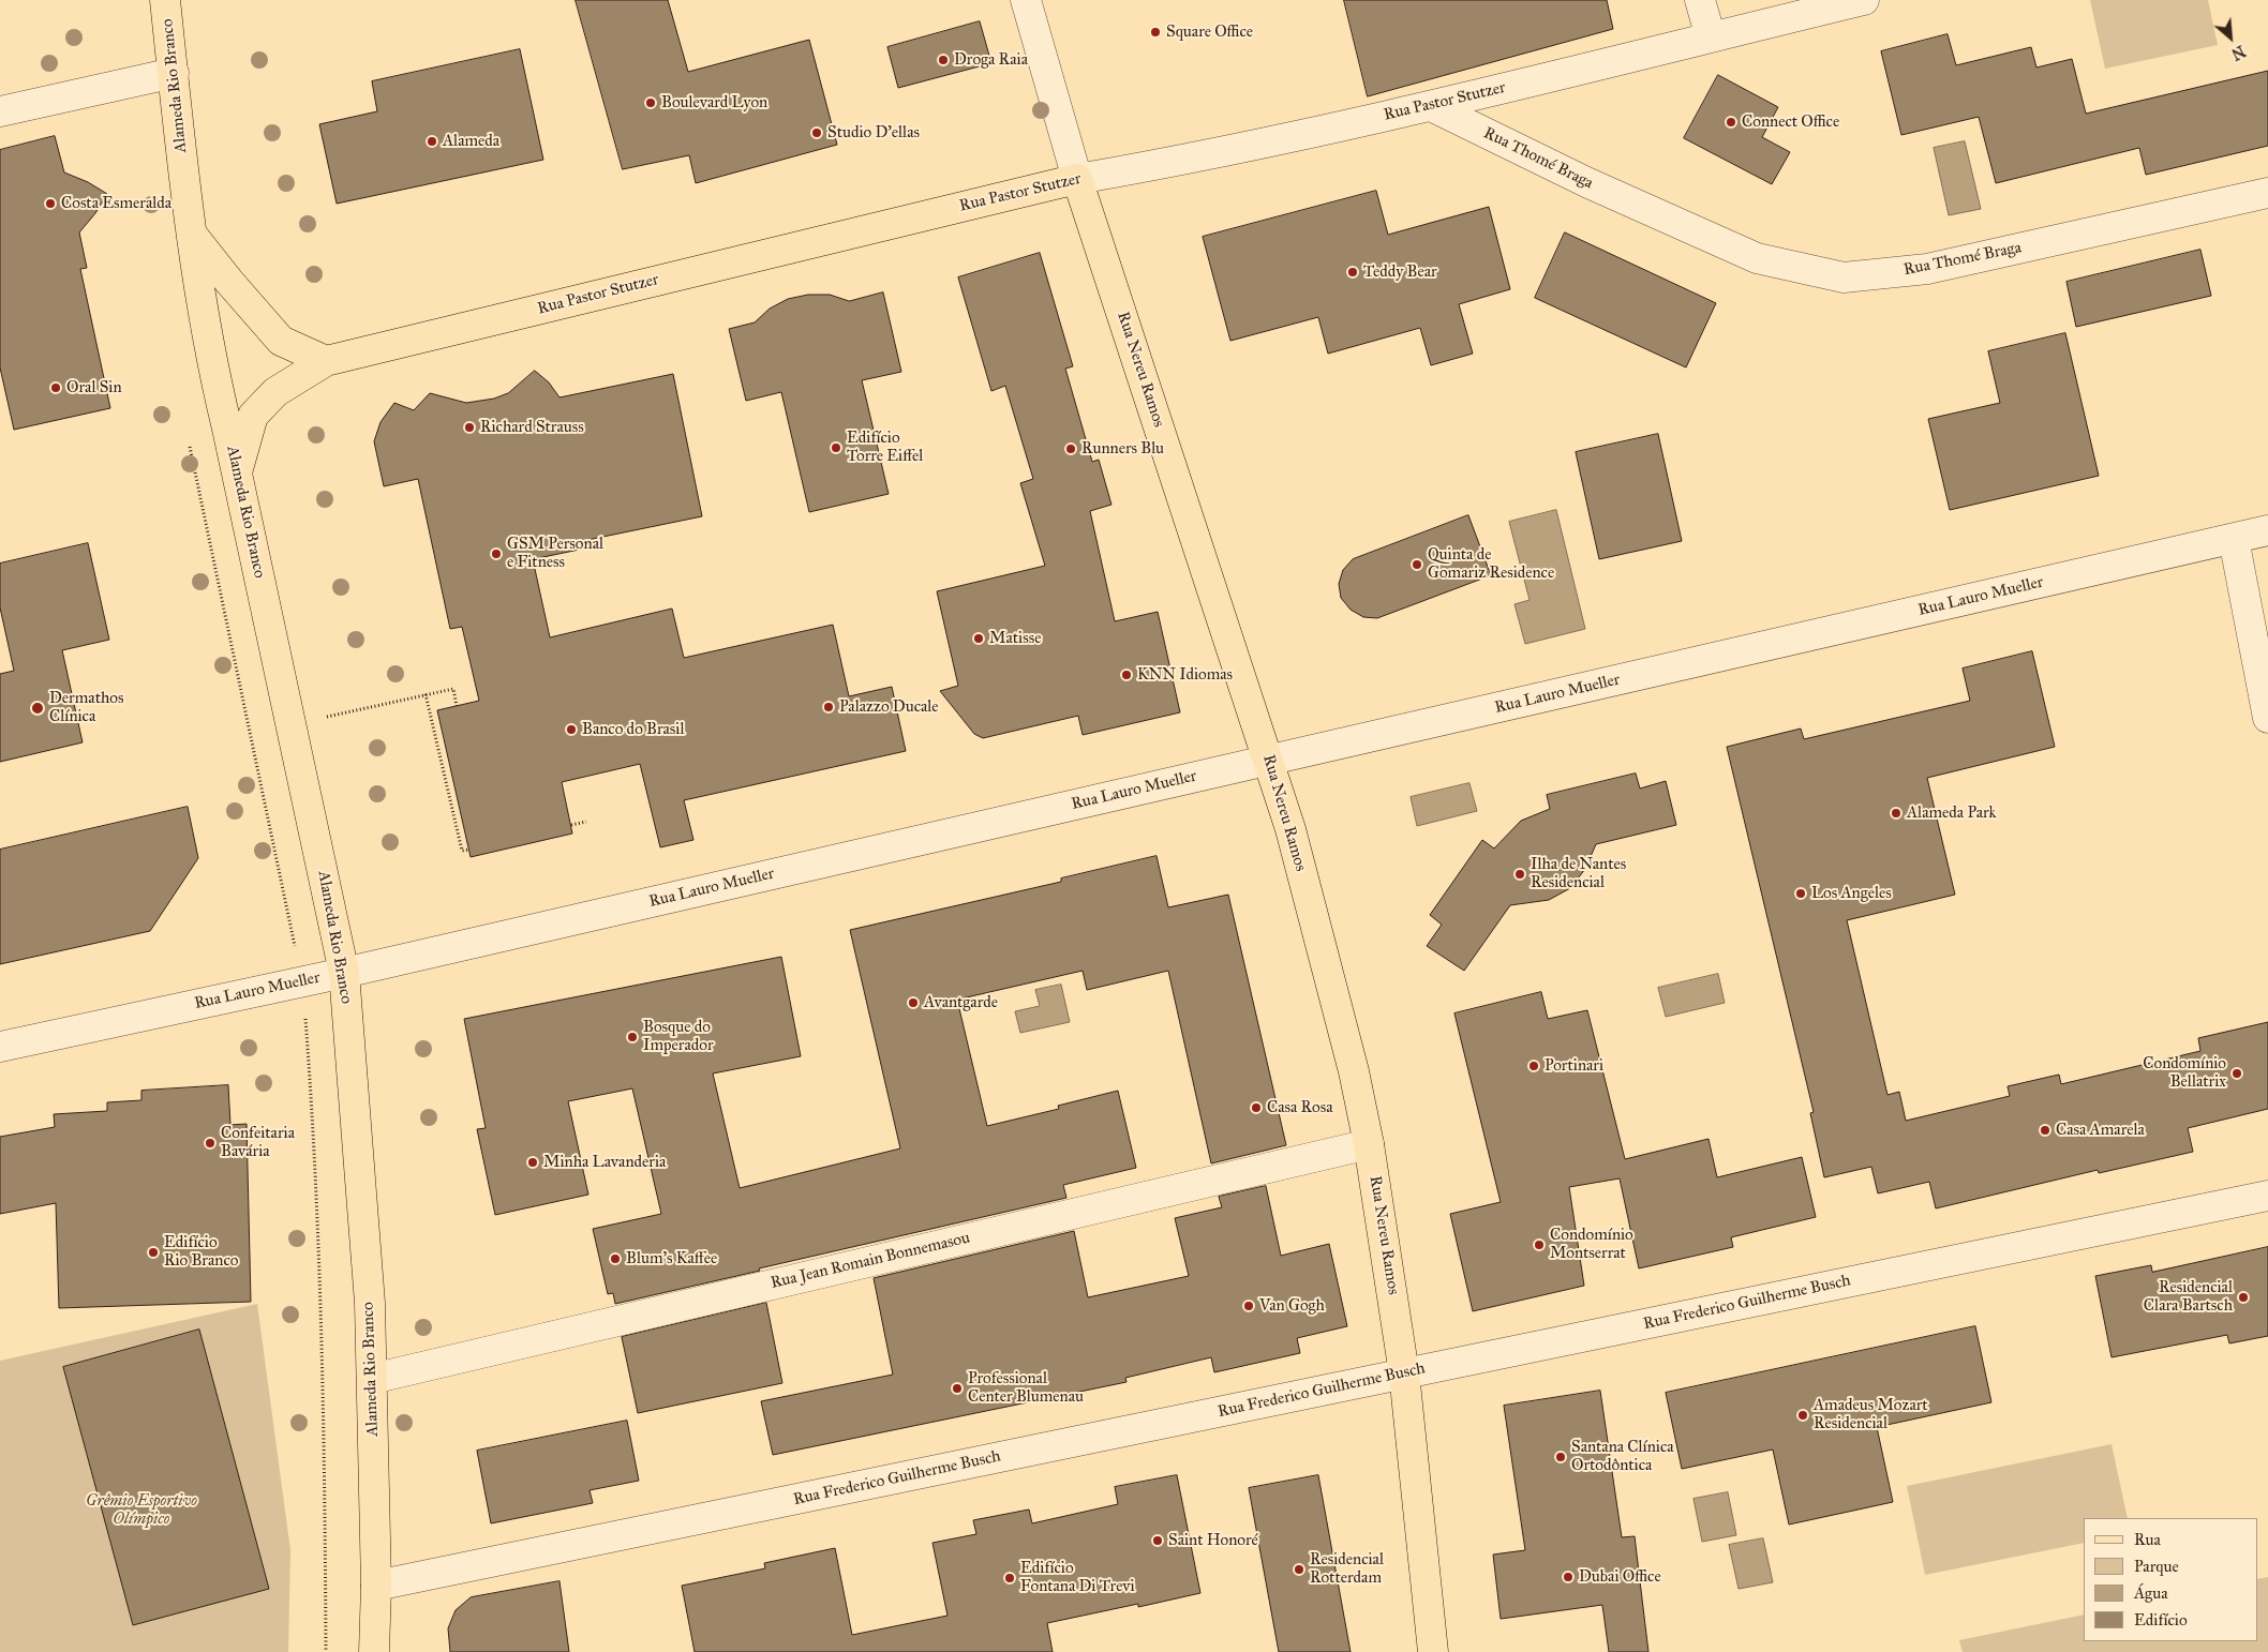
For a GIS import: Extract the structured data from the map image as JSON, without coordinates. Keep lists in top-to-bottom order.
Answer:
{
  "streets": {
    "main road": ["Alameda Rio Branco", "Rua Pastor Stutzer", "Rua Nereu Ramos"],
    "street": [
      "Rua Thomé Braga",
      "Rua Lauro Mueller",
      "Rua Jean Romain Bonnemasou",
      "Rua Frederico Guilherme Busch"
    ]
  },
  "crossings": [
    ["Alameda Rio Branco", "Rua Pastor Stutzer"],
    ["Alameda Rio Branco", "Rua Lauro Mueller"],
    ["Alameda Rio Branco", "Rua Jean Romain Bonnemasou"],
    ["Alameda Rio Branco", "Rua Frederico Guilherme Busch"],
    ["Rua Pastor Stutzer", "Rua Thomé Braga"],
    ["Rua Pastor Stutzer", "Rua Nereu Ramos"],
    ["Rua Nereu Ramos", "Rua Lauro Mueller"],
    ["Rua Nereu Ramos", "Rua Jean Romain Bonnemasou"],
    ["Rua Nereu Ramos", "Rua Frederico Guilherme Busch"]
  ],
  "parks": ["Grêmio Esportivo Olímpico"],
  "places": [
    "Square Office",
    "Droga Raia",
    "Boulevard Lyon",
    "Connect Office",
    "Studio D'ellas",
    "Alameda",
    "Costa Esmeralda",
    "Teddy Bear",
    "Oral Sin",
    "Richard Strauss",
    "Edifício Torre Eiffel",
    "Runners Blu",
    "GSM Personal e Fitness",
    "Quinta de Gomariz Residence",
    "Matisse",
    "KNN Idiomas",
    "Palazzo Ducale",
    "Dermathos Clínica",
    "Banco do Brasil",
    "Alameda Park",
    "Ilha de Nantes Residencial",
    "Los Angeles",
    "Avantgarde",
    "Bosque do Imperador",
    "Portinari",
    "Condomínio Bellatrix",
    "Casa Rosa",
    "Casa Amarela",
    "Confeitaria Bavária",
    "Minha Lavanderia",
    "Condomínio Montserrat",
    "Edifício Rio Branco",
    "Blum's Kaffee",
    "Residencial Clara Bartsch",
    "Van Gogh",
    "Professional Center Blumenau",
    "Amadeus Mozart Residencial",
    "Santana Clínica Ortodôntica",
    "Saint Honoré",
    "Residencial Rotterdam",
    "Dubai Office",
    "Edifício Fontana Di Trevi"
  ],
  "legend": [
    "Rua",
    "Parque",
    "Água",
    "Edifício"
  ],
  "north": "bottom right"
}
